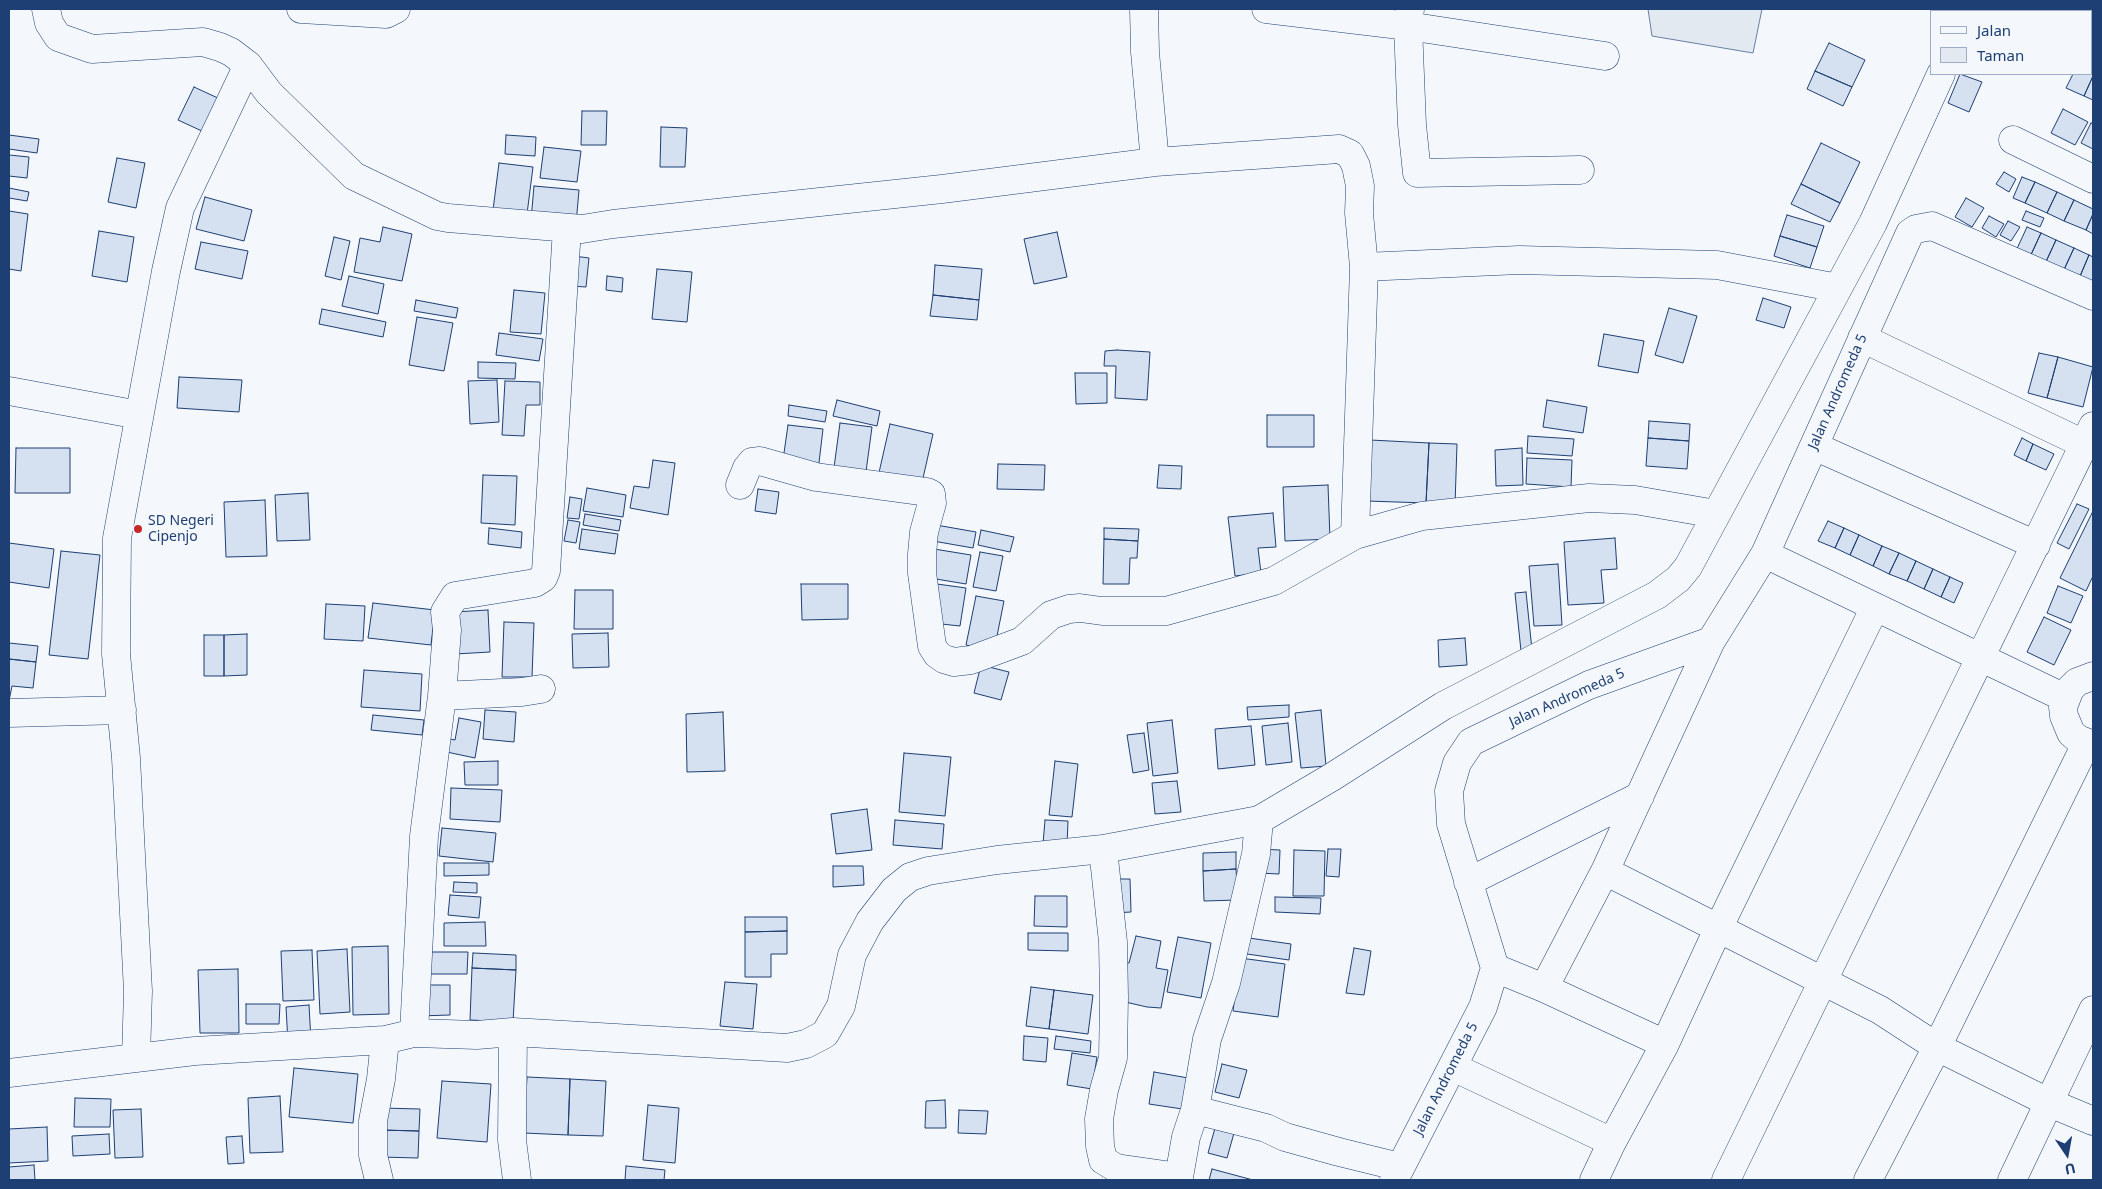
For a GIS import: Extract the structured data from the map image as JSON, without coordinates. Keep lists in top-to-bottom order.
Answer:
{
  "streets": {
    "street": ["Jalan Andromeda 5"]
  },
  "places": ["SD Negeri Cipenjo"],
  "legend": ["Jalan", "Taman"],
  "north": "bottom"
}
